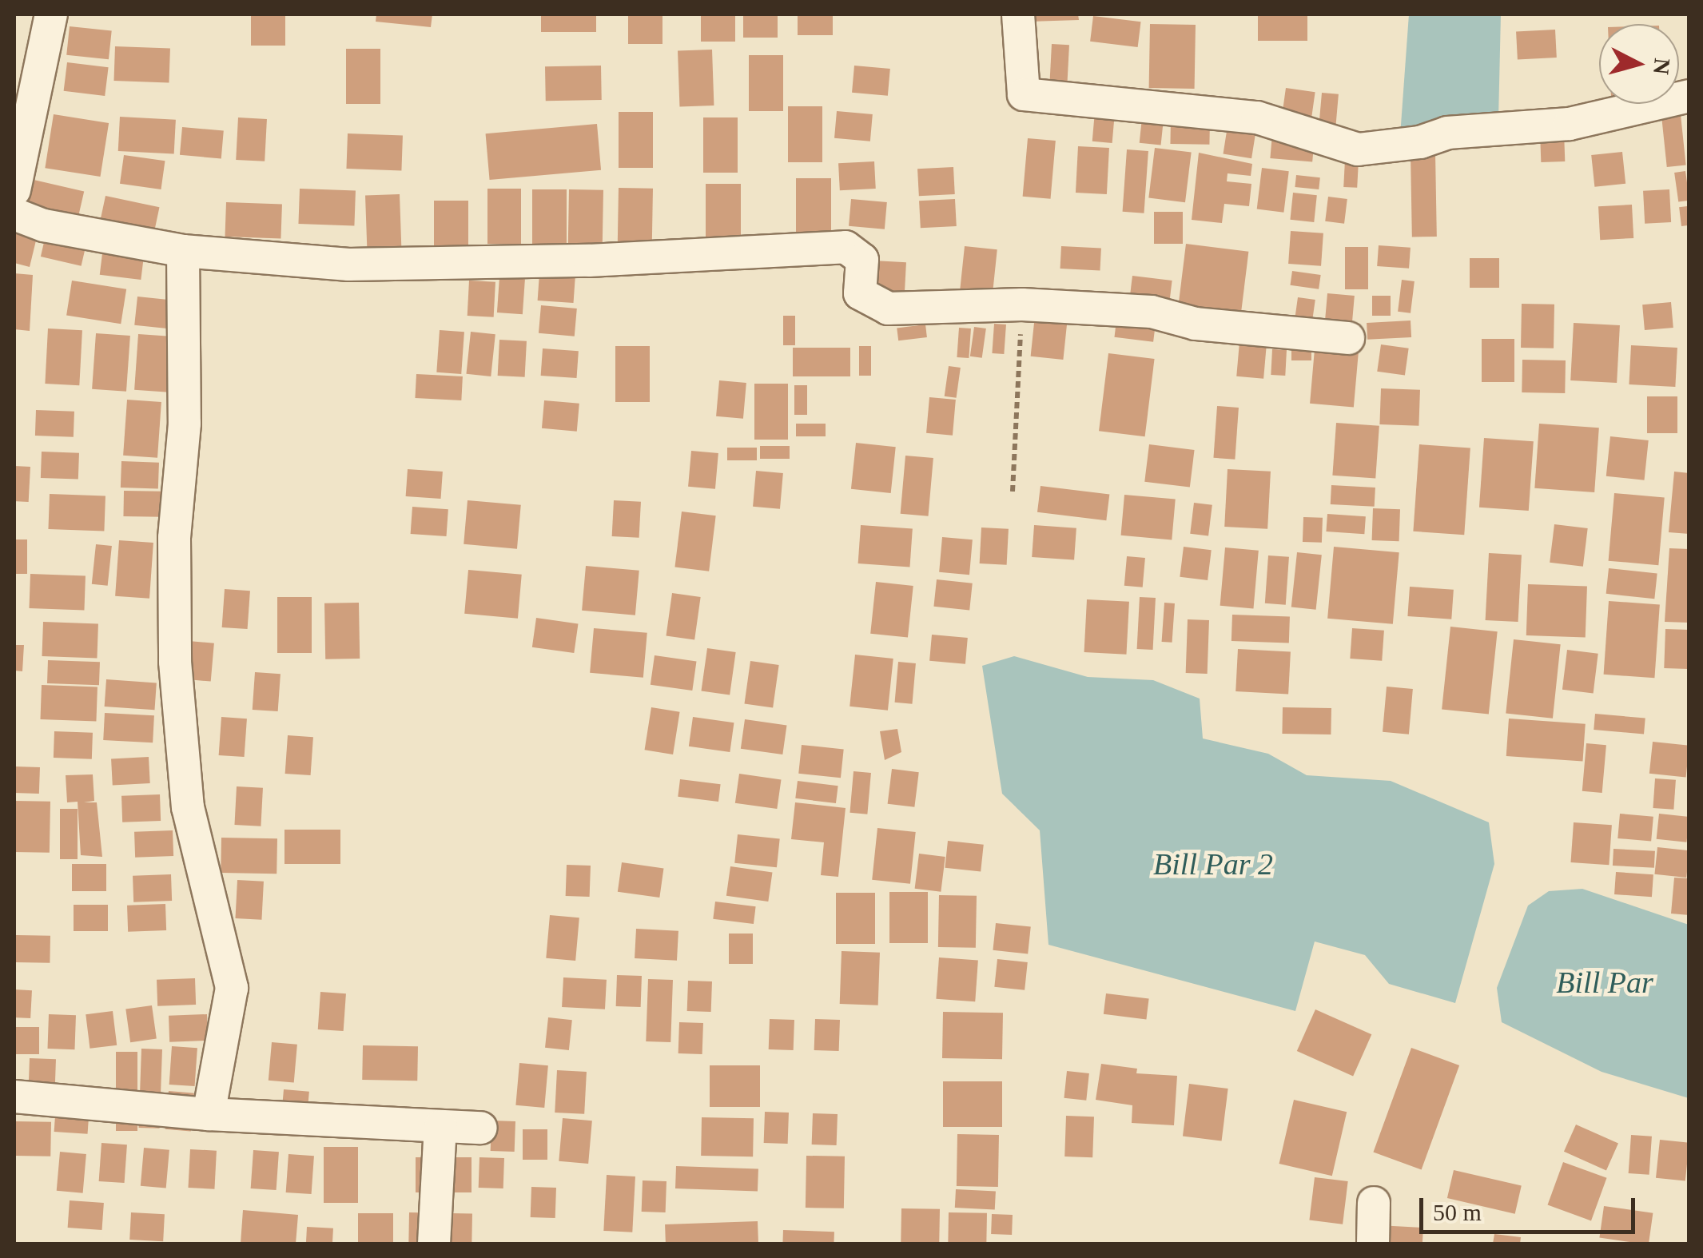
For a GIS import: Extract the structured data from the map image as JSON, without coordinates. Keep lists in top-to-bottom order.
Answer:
{
  "water": ["Bill Par 2", "Bill Par"],
  "scale_bar": "50 m",
  "north": "right"
}
